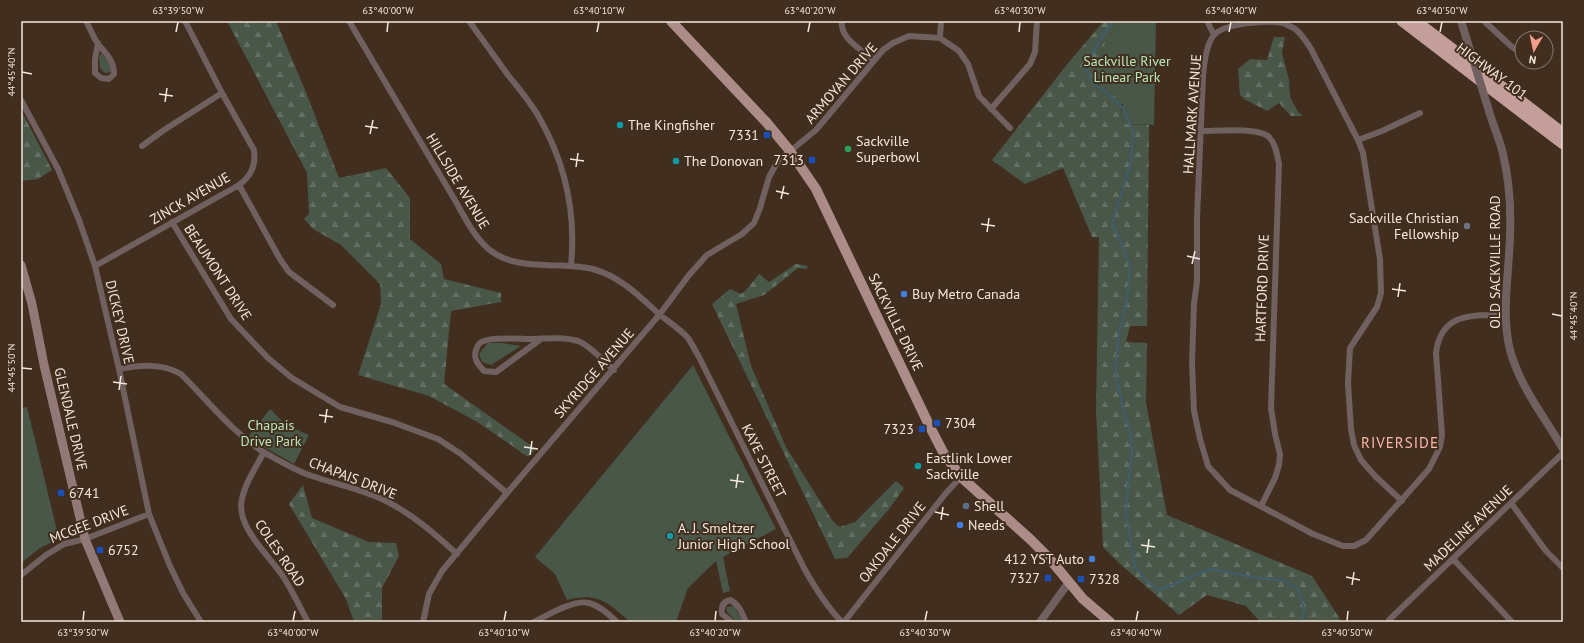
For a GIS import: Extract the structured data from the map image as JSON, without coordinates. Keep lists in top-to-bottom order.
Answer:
{
  "streets": {
    "highway": ["HIGHWAY 101"],
    "main road": ["SACKVILLE DRIVE", "GLENDALE DRIVE"],
    "street": [
      "ARMOYAN DRIVE",
      "HALLMARK AVENUE",
      "HILLSIDE AVENUE",
      "ZINCK AVENUE",
      "OLD SACKVILLE ROAD",
      "BEAUMONT DRIVE",
      "HARTFORD DRIVE",
      "DICKEY DRIVE",
      "SKYRIDGE AVENUE",
      "KAYE STREET",
      "CHAPAIS DRIVE",
      "MCGEE DRIVE",
      "MADELINE AVENUE",
      "OAKDALE DRIVE",
      "COLES ROAD"
    ]
  },
  "crossings": [
    ["ARMOYAN DRIVE", "SACKVILLE DRIVE"],
    ["ARMOYAN DRIVE", "SKYRIDGE AVENUE"],
    ["HALLMARK AVENUE", "OLD SACKVILLE ROAD"],
    ["HALLMARK AVENUE", "HARTFORD DRIVE"],
    ["HILLSIDE AVENUE", "SKYRIDGE AVENUE"],
    ["HILLSIDE AVENUE", "KAYE STREET"],
    ["ZINCK AVENUE", "BEAUMONT DRIVE"],
    ["ZINCK AVENUE", "DICKEY DRIVE"],
    ["BEAUMONT DRIVE", "SKYRIDGE AVENUE"],
    ["DICKEY DRIVE", "CHAPAIS DRIVE"],
    ["DICKEY DRIVE", "MCGEE DRIVE"],
    ["SACKVILLE DRIVE", "SKYRIDGE AVENUE"],
    ["SACKVILLE DRIVE", "OAKDALE DRIVE"],
    ["SKYRIDGE AVENUE", "KAYE STREET"],
    ["SKYRIDGE AVENUE", "CHAPAIS DRIVE"],
    ["GLENDALE DRIVE", "MCGEE DRIVE"],
    ["KAYE STREET", "OAKDALE DRIVE"],
    ["CHAPAIS DRIVE", "COLES ROAD"]
  ],
  "districts": ["RIVERSIDE"],
  "parks": ["Sackville River Linear Park", "Chapais Drive Park"],
  "places": {
    "other": [
      "The Kingfisher",
      "Sackville Superbowl",
      "The Donovan",
      "Sackville Christian Fellowship",
      "Buy Metro Canada",
      "Eastlink Lower Sackville",
      "Shell",
      "Needs",
      "A. J. Smeltzer Junior High School",
      "412 YST Auto"
    ],
    "transit": [
      "7331",
      "7313",
      "7304",
      "7323",
      "6741",
      "6752",
      "7327",
      "7328"
    ]
  },
  "north": "bottom",
  "coordinates": [
    "63°39'50\"W",
    "63°40'00\"W",
    "63°40'10\"W",
    "63°40'20\"W",
    "63°40'30\"W",
    "63°40'40\"W",
    "63°40'50\"W",
    "44°45'40\"N",
    "44°45'50\"N"
  ]
}
